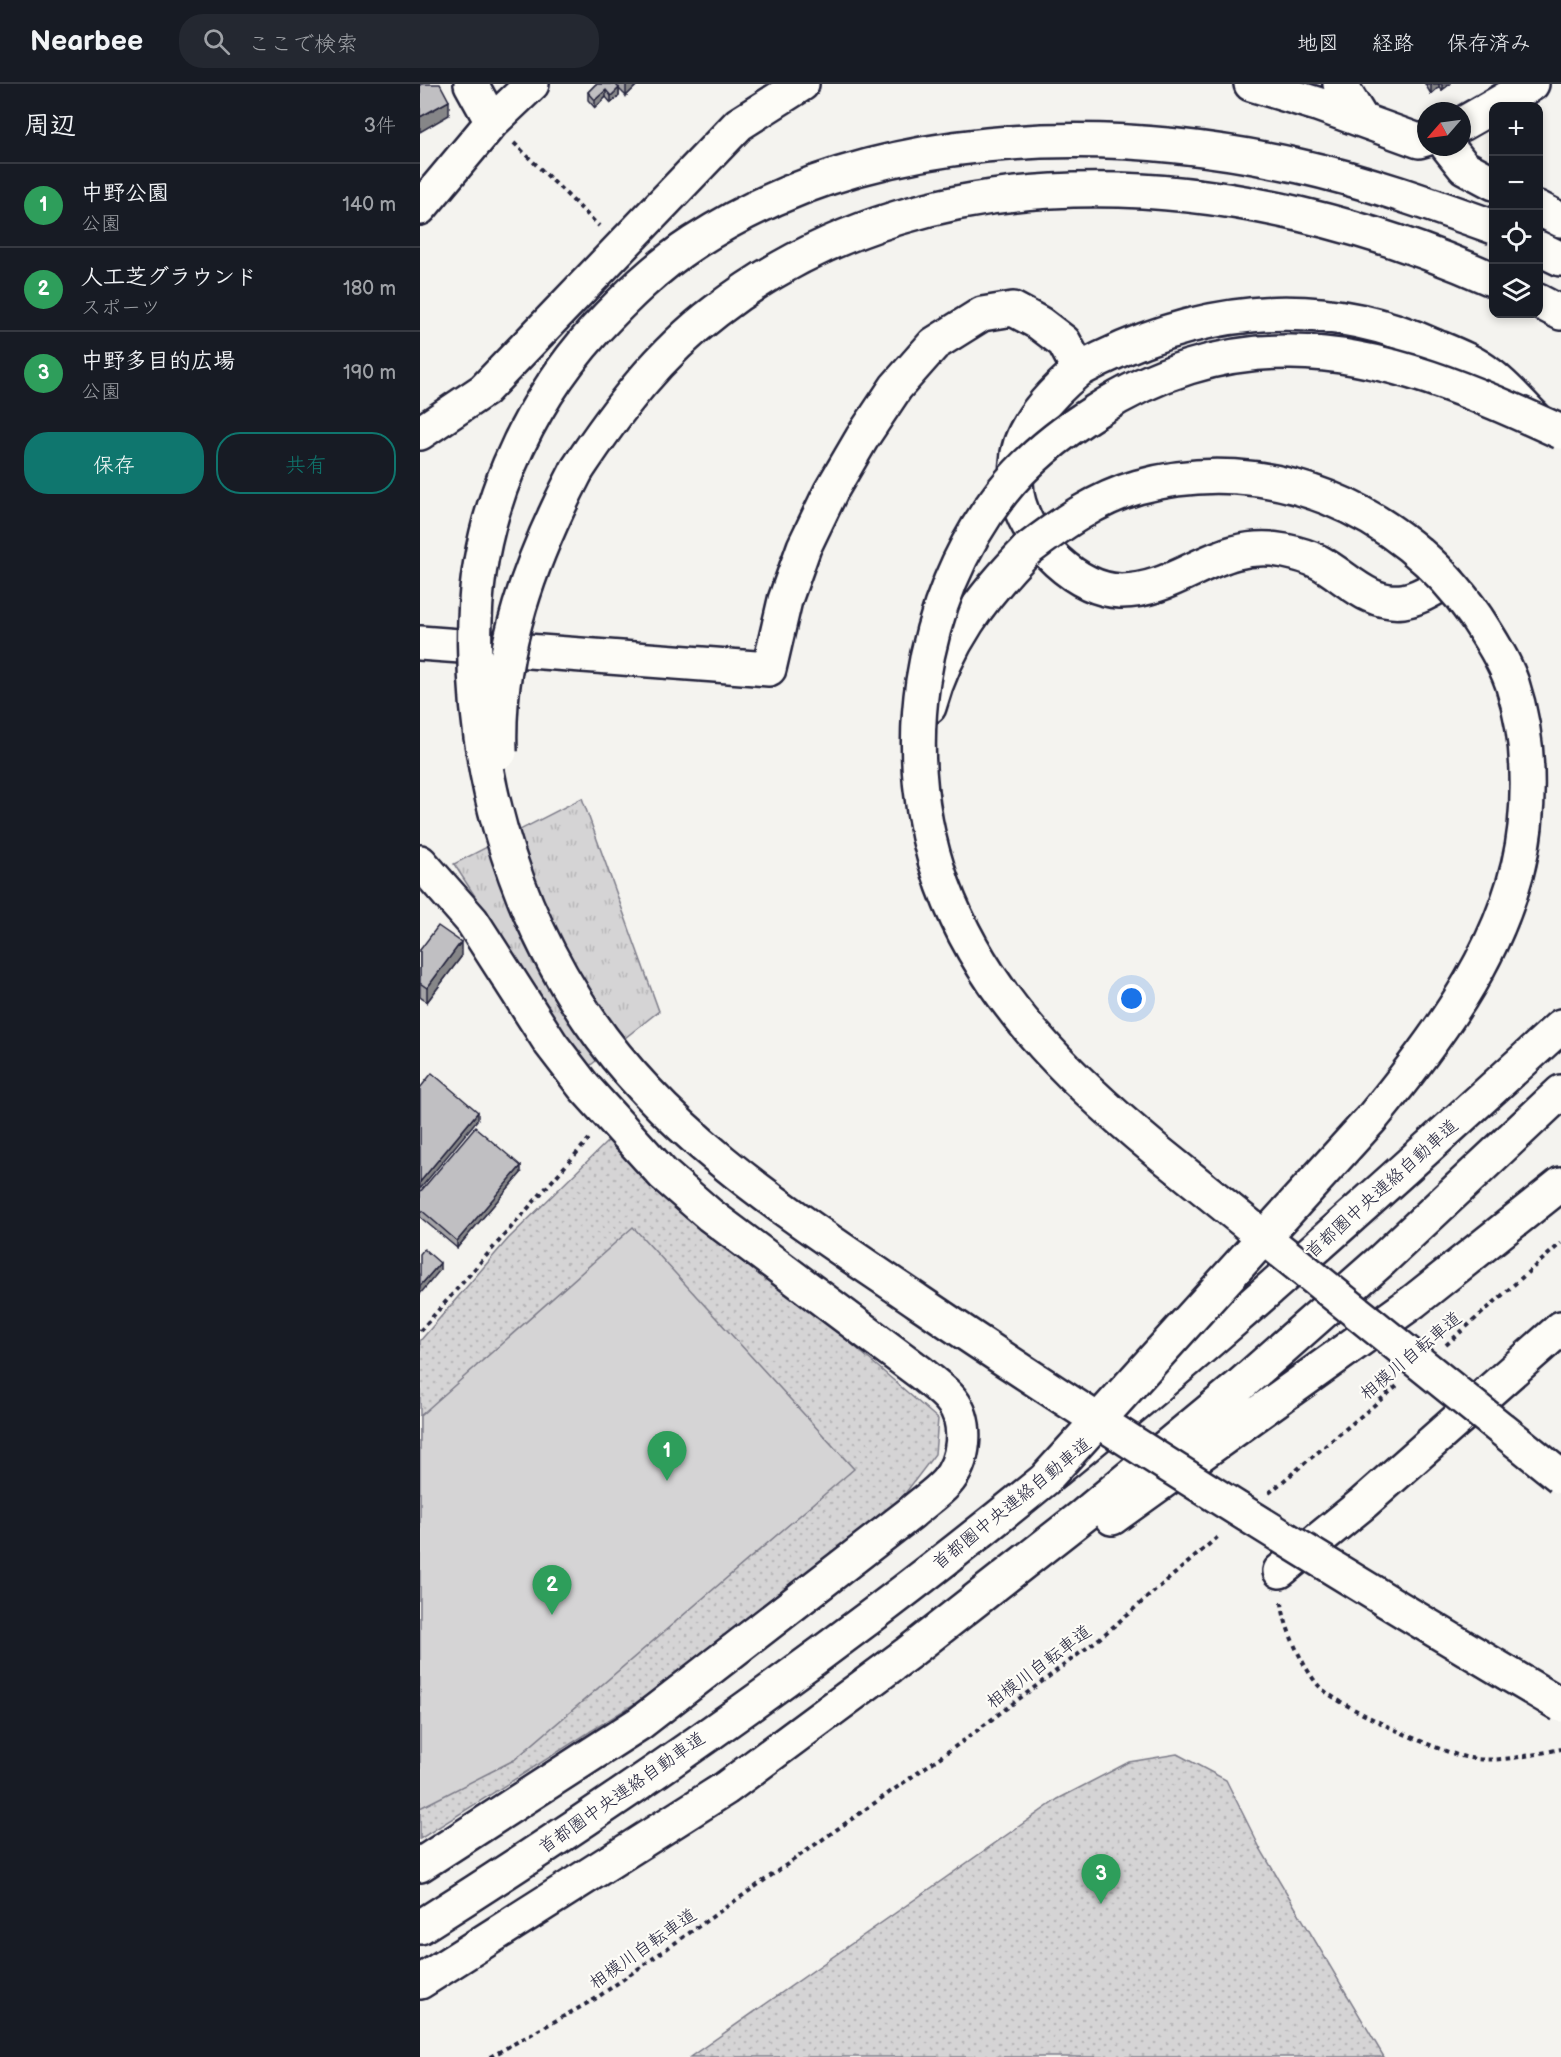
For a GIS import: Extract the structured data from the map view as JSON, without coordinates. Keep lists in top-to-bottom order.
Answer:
{
  "streets": {
    "main road": ["首都圏中央連絡自動車道"],
    "path": ["相模川自転車道"]
  },
  "north": "bottom left",
  "page": {
    "header": "Nearbee",
    "search": "ここで検索",
    "nav": ["地図", "経路", "保存済み"],
    "heading": ["周辺", "3件"],
    "map_buttons": ["+", "−"],
    "list": [
      {
        "mark": "1",
        "name": "中野公園",
        "note": "公園",
        "value": "140 m"
      },
      {
        "mark": "2",
        "name": "人工芝グラウンド",
        "note": "スポーツ",
        "value": "180 m"
      },
      {
        "mark": "3",
        "name": "中野多目的広場",
        "note": "公園",
        "value": "190 m"
      }
    ],
    "buttons": ["保存", "共有"],
    "pins": ["1", "2", "3"]
  }
}
